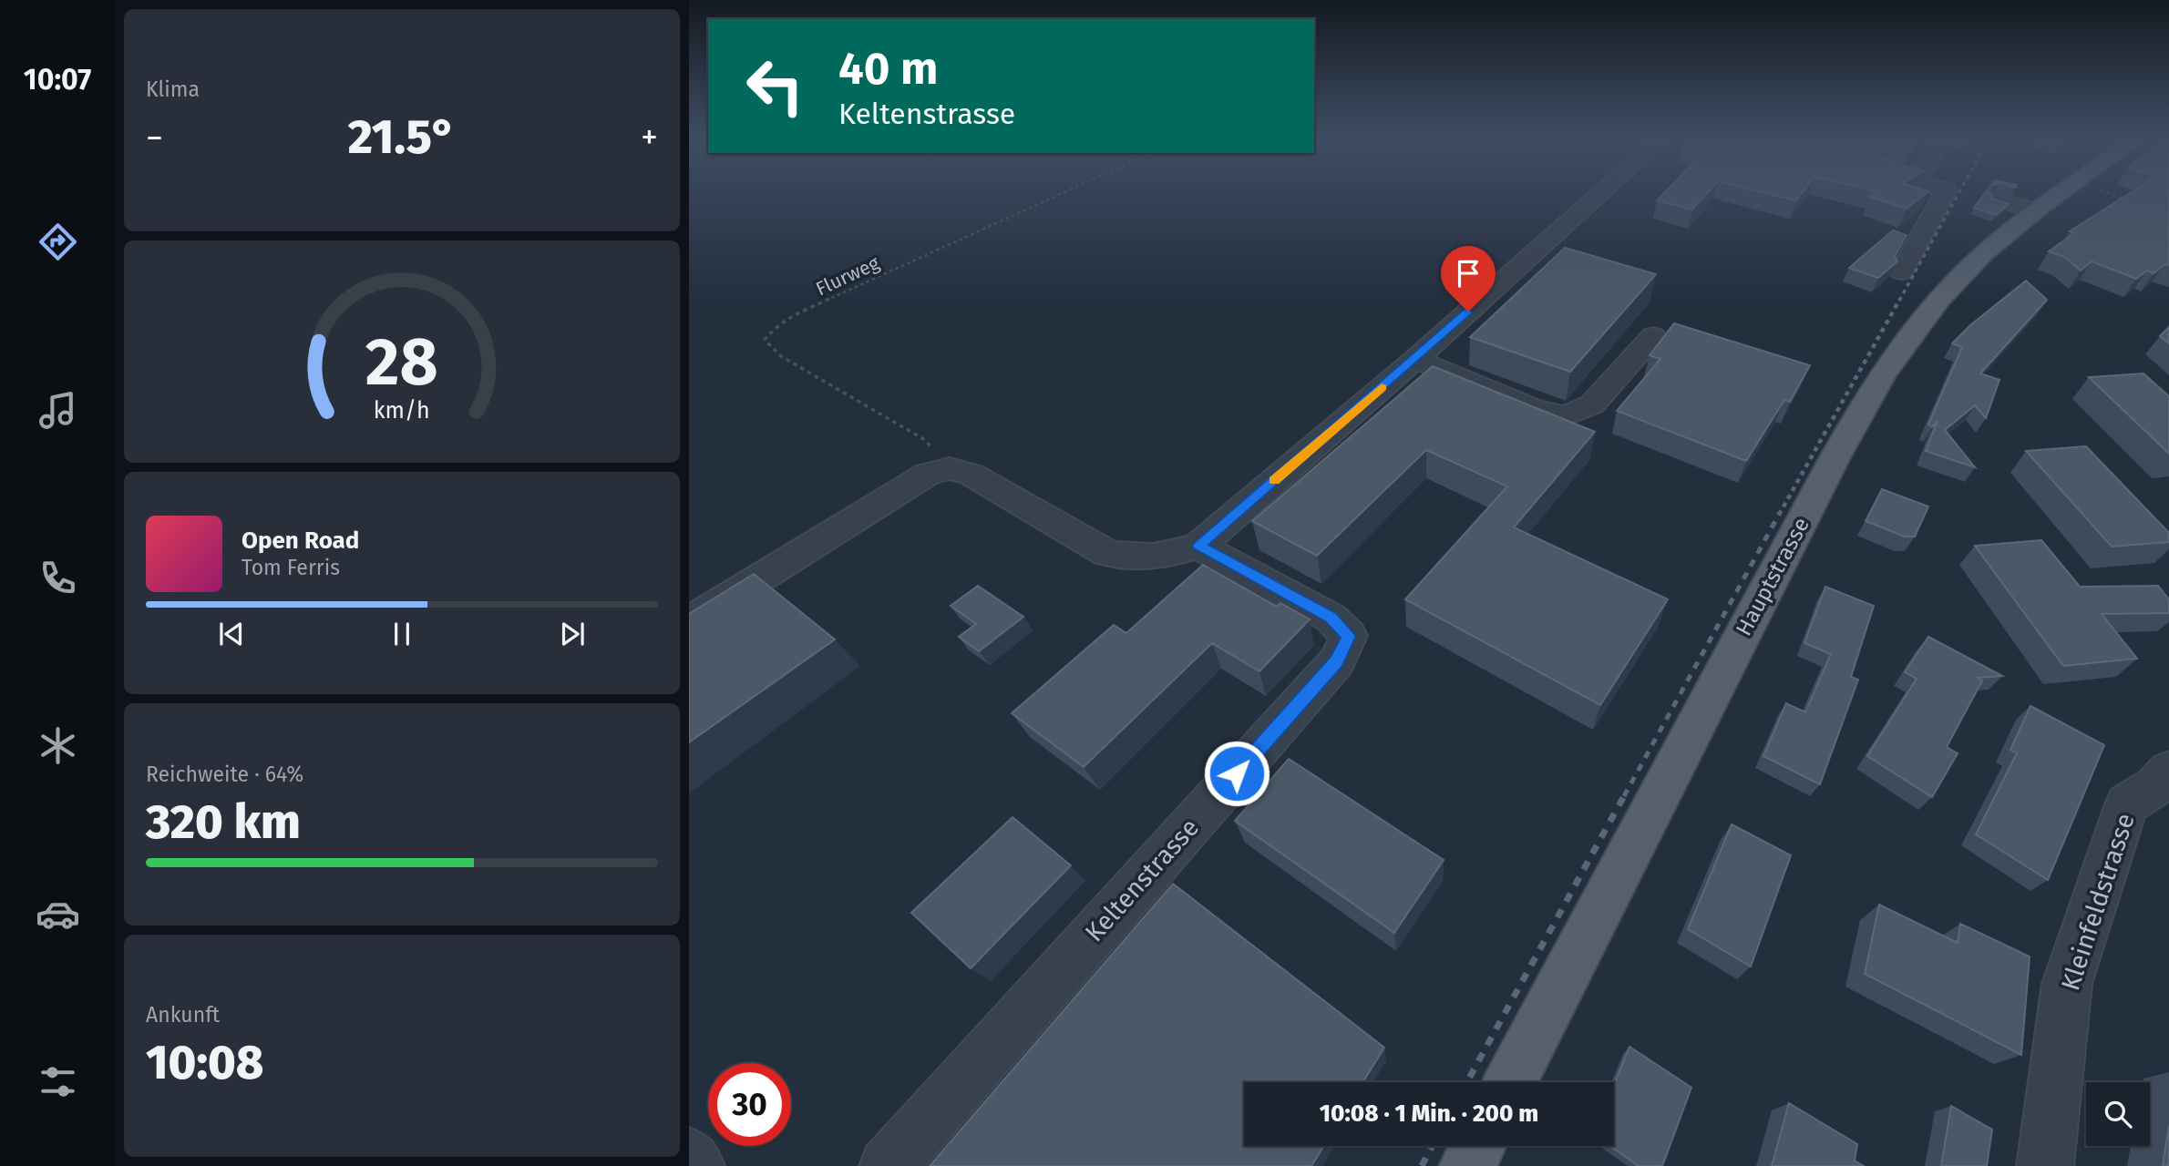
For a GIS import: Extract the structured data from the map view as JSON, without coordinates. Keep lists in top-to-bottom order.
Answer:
{
  "streets": {
    "main road": ["Hauptstrasse"],
    "street": ["Keltenstrasse", "Kleinfeldstrasse"],
    "path": ["Flurweg"]
  },
  "page": {
    "tabs": "10:07",
    "tile": [
      "Klima",
      ["Reichweite · 64%", "320 km"],
      ["Ankunft", "10:08"]
    ],
    "turn": ["40 m", "Keltenstrasse"],
    "heat": ["−", "21.5°", "+"],
    "song": ["Open Road", "Tom Ferris"],
    "limit": "30",
    "trip": "10:08 · 1 Min. · 200 m",
    "gauge": ["28", "km/h"]
  }
}
